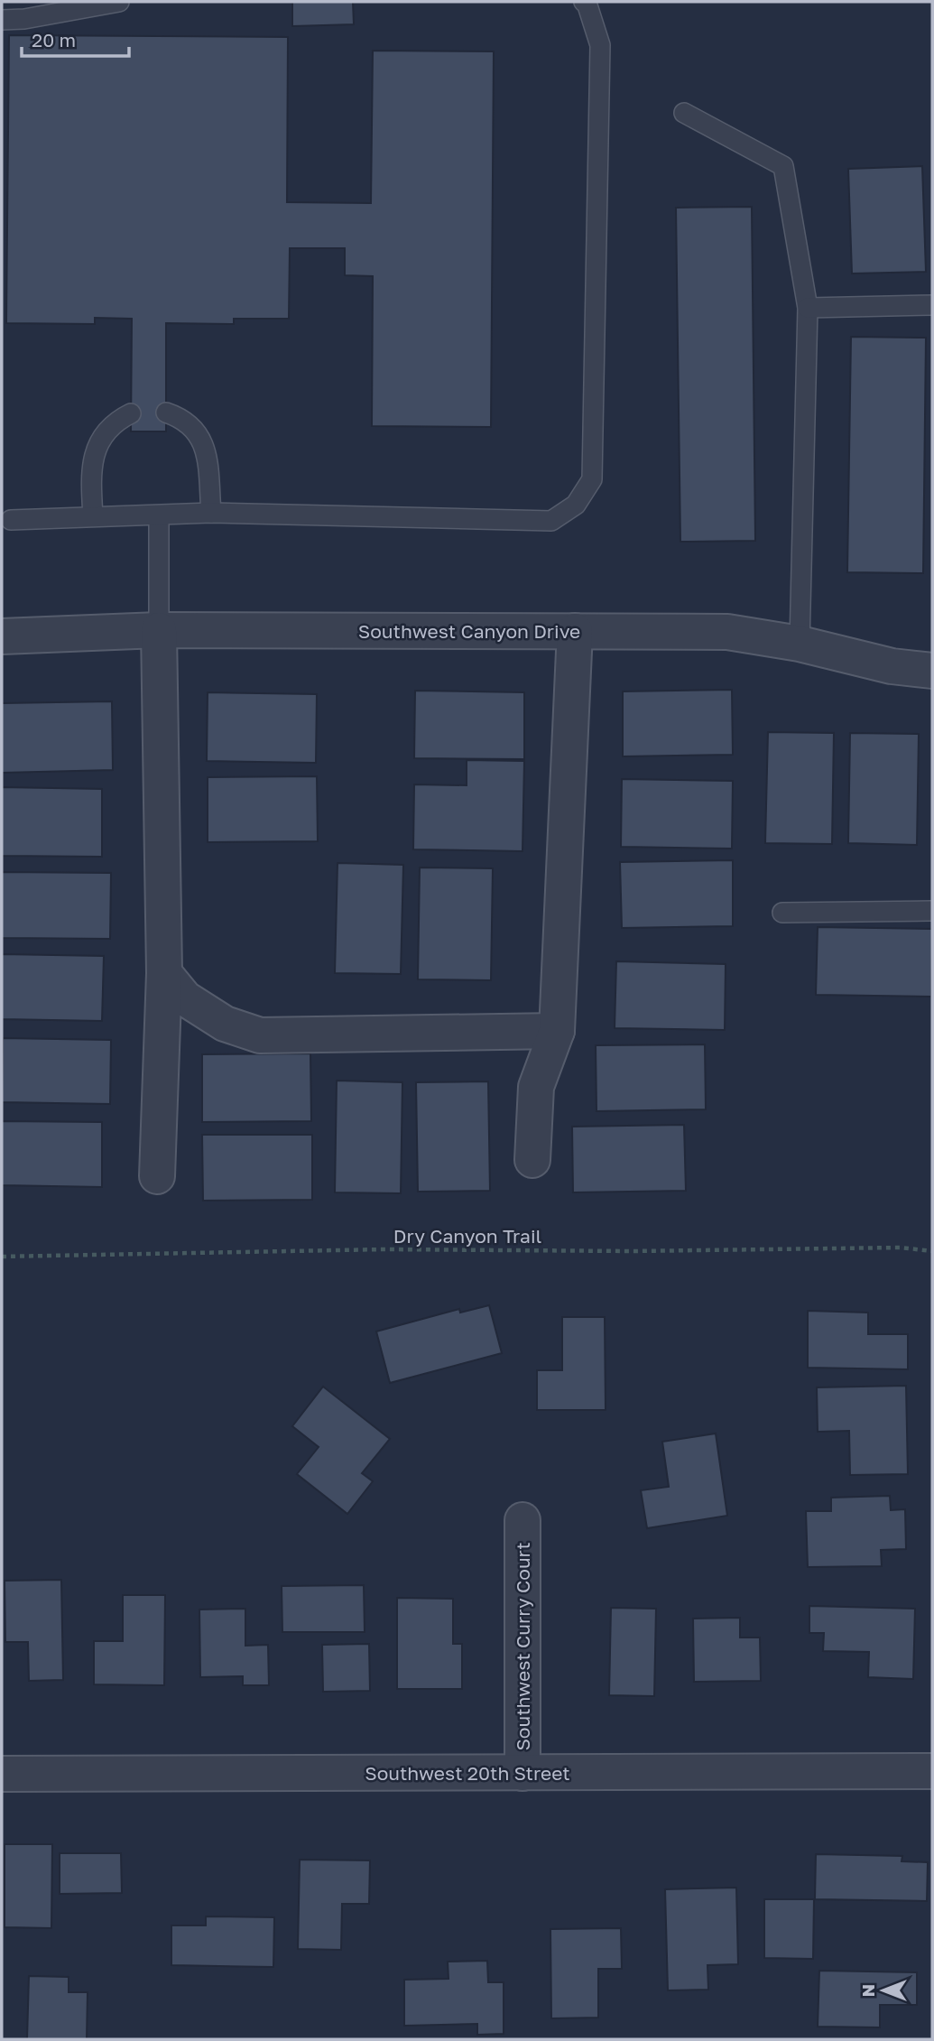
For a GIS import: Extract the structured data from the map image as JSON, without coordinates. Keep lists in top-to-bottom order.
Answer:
{
  "streets": {
    "street": ["Southwest Canyon Drive", "Southwest Curry Court", "Southwest 20th Street"],
    "path": ["Dry Canyon Trail"]
  },
  "crossings": [
    ["Southwest Curry Court", "Southwest 20th Street"]
  ],
  "scale_bar": "20 m",
  "north": "left"
}
